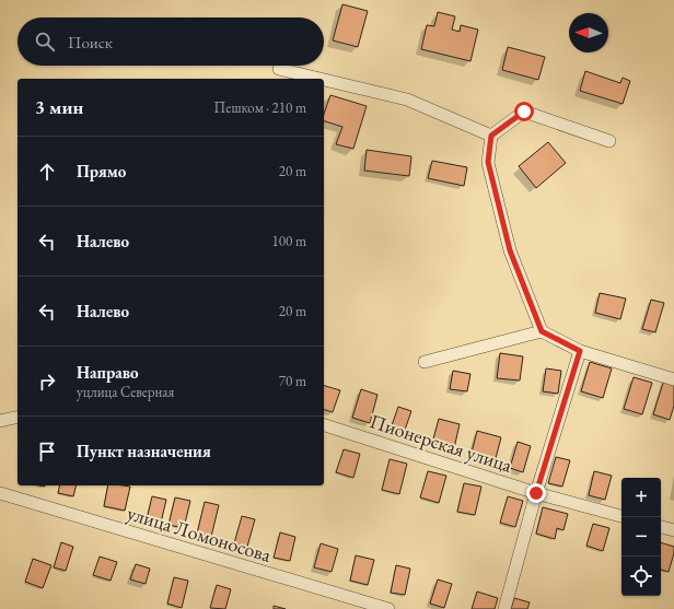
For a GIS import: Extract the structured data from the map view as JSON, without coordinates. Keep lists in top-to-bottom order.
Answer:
{
  "streets": {
    "street": ["Пионерская улица", "улица Ломоносова"]
  },
  "north": "left",
  "page": {
    "search": "Поиск",
    "heading": ["3 мин", "Пешком · 210 m"],
    "list": [
      ["Прямо", "20 m"],
      ["Налево", "100 m"],
      ["Налево", "20 m"],
      ["Направо", "уцлица Северная", "70 m"],
      "Пункт назначения"
    ],
    "map_buttons": ["+", "−"]
  }
}
